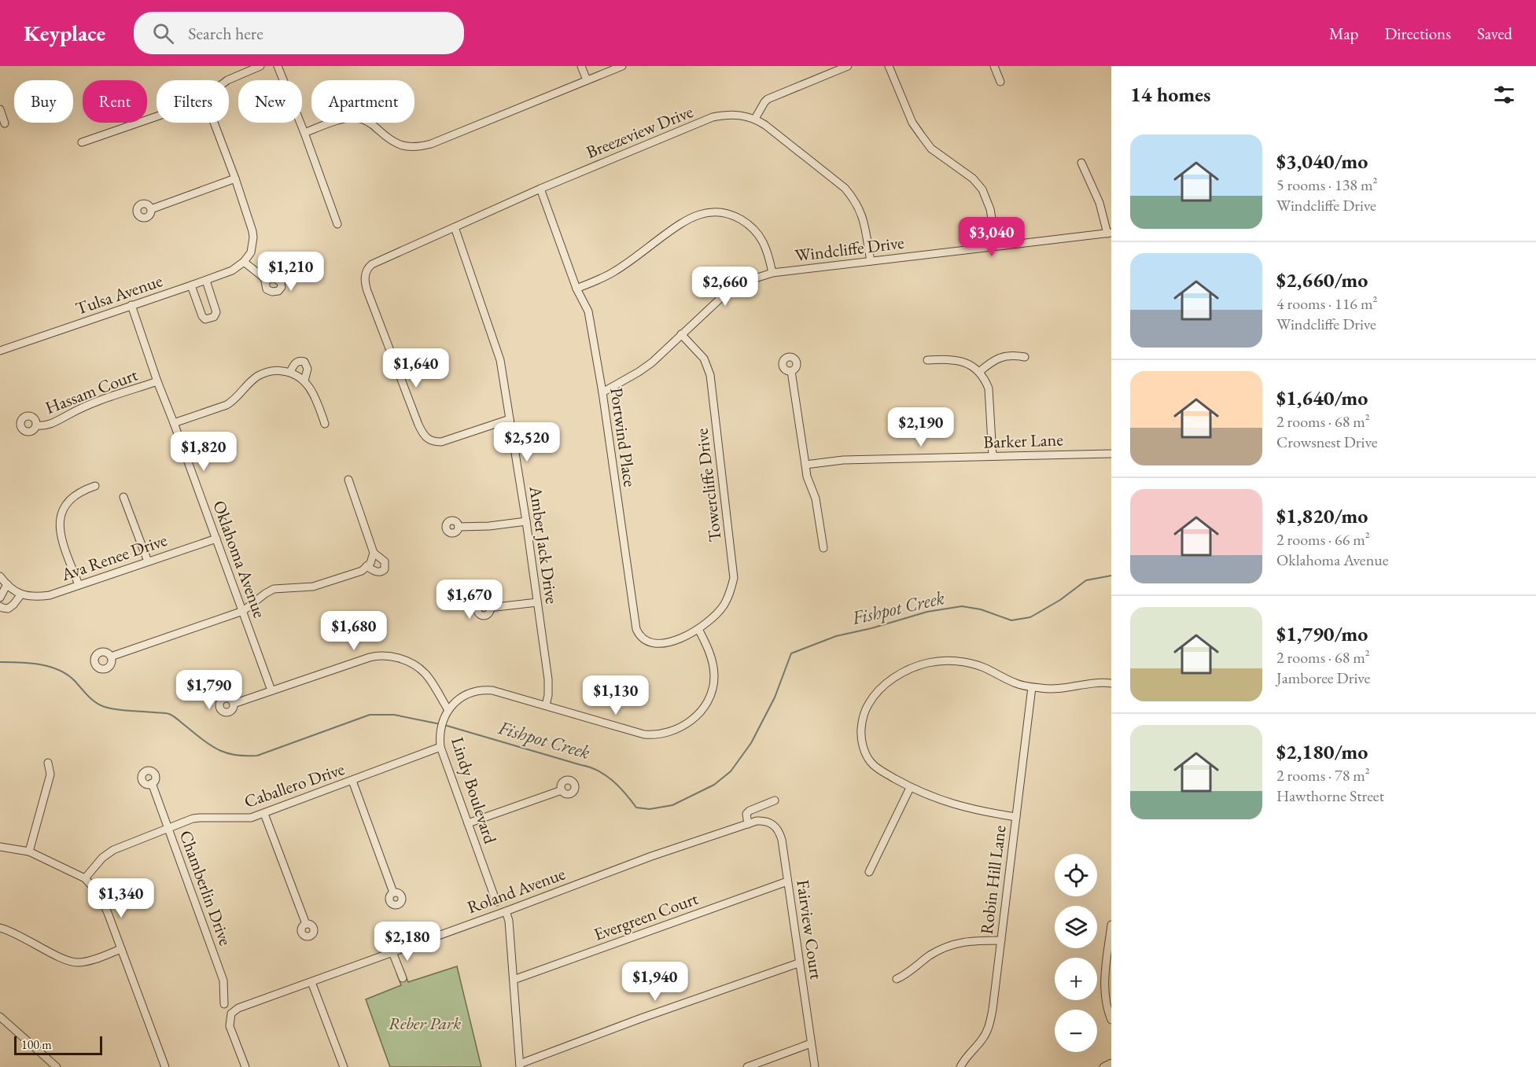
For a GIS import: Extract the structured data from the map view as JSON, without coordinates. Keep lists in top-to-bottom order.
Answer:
{
  "streets": {
    "street": [
      "Breezeview Drive",
      "Windcliffe Drive",
      "Tulsa Avenue",
      "Hassam Court",
      "Portwind Place",
      "Barker Lane",
      "Towercliffe Drive",
      "Amber Jack Drive",
      "Ava Renee Drive",
      "Oklahoma Avenue",
      "Caballero Drive",
      "Lindy Boulevard",
      "Robin Hill Lane",
      "Chamberlin Drive",
      "Roland Avenue",
      "Evergreen Court",
      "Fairview Court"
    ]
  },
  "crossings": [
    ["Breezeview Drive", "Windcliffe Drive"],
    ["Breezeview Drive", "Portwind Place"],
    ["Breezeview Drive", "Amber Jack Drive"],
    ["Windcliffe Drive", "Portwind Place"],
    ["Windcliffe Drive", "Towercliffe Drive"],
    ["Tulsa Avenue", "Oklahoma Avenue"],
    ["Hassam Court", "Oklahoma Avenue"],
    ["Portwind Place", "Towercliffe Drive"],
    ["Ava Renee Drive", "Oklahoma Avenue"],
    ["Caballero Drive", "Lindy Boulevard"],
    ["Caballero Drive", "Chamberlin Drive"],
    ["Roland Avenue", "Fairview Court"],
    ["Evergreen Court", "Fairview Court"]
  ],
  "water": ["Fishpot Creek"],
  "parks": ["Reber Park"],
  "scale_bar": "100 m",
  "page": {
    "header": "Keyplace",
    "search": "Search here",
    "nav": ["Map", "Directions", "Saved"],
    "heading": "14 homes",
    "chip": [
      "Buy",
      "Rent",
      "Filters",
      "New",
      "Apartment"
    ],
    "list": [
      {
        "name": "$3,040/mo",
        "note": "5 rooms · 138 m² · Windcliffe Drive"
      },
      {
        "name": "$2,660/mo",
        "note": "4 rooms · 116 m² · Windcliffe Drive"
      },
      {
        "name": "$1,640/mo",
        "note": "2 rooms · 68 m² · Crowsnest Drive"
      },
      {
        "name": "$1,820/mo",
        "note": "2 rooms · 66 m² · Oklahoma Avenue"
      },
      {
        "name": "$1,790/mo",
        "note": "2 rooms · 68 m² · Jamboree Drive"
      },
      {
        "name": "$2,180/mo",
        "note": "2 rooms · 78 m² · Hawthorne Street"
      }
    ],
    "price": [
      "$3,040",
      "$1,210",
      "$2,660",
      "$1,640",
      "$2,190",
      "$2,520",
      "$1,820",
      "$1,670",
      "$1,680",
      "$1,790",
      "$1,130",
      "$1,340",
      "$2,180",
      "$1,940"
    ],
    "map_buttons": ["+", "−"],
    "scale": "100 m"
  }
}
